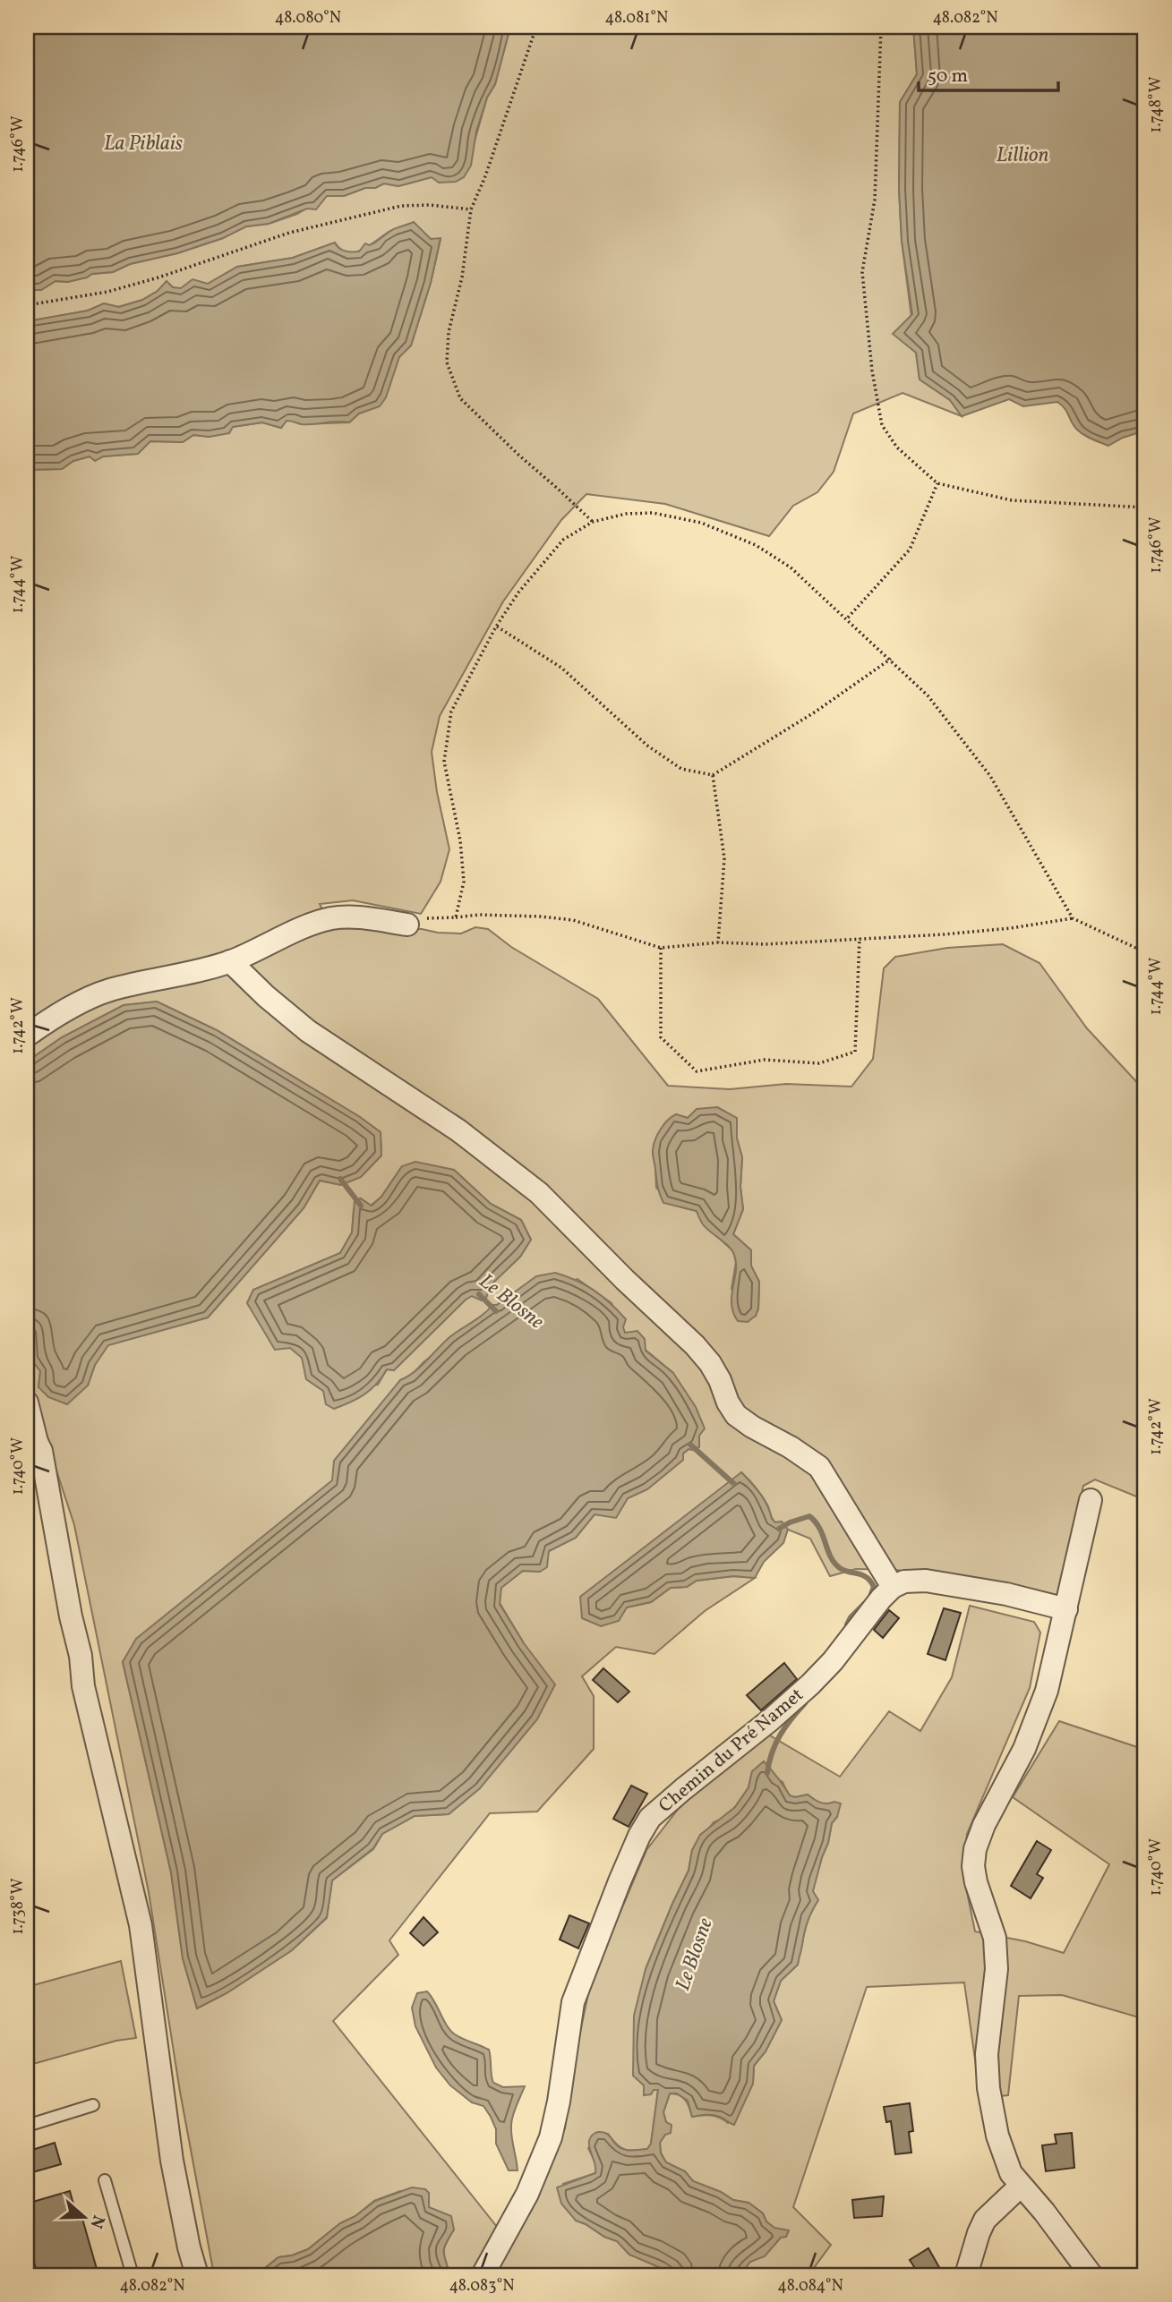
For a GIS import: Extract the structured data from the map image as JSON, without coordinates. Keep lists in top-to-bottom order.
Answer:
{
  "streets": {
    "street": ["Chemin du Pré Namet"]
  },
  "water": ["La Piblais", "Lillion", "Le Blosne"],
  "scale_bar": "50 m",
  "north": "right",
  "coordinates": [
    "48.080°N",
    "48.081°N",
    "48.082°N",
    "1.748°W",
    "1.746°W",
    "1.744°W",
    "1.742°W",
    "1.740°W",
    "1.738°W",
    "48.083°N",
    "48.084°N"
  ]
}
